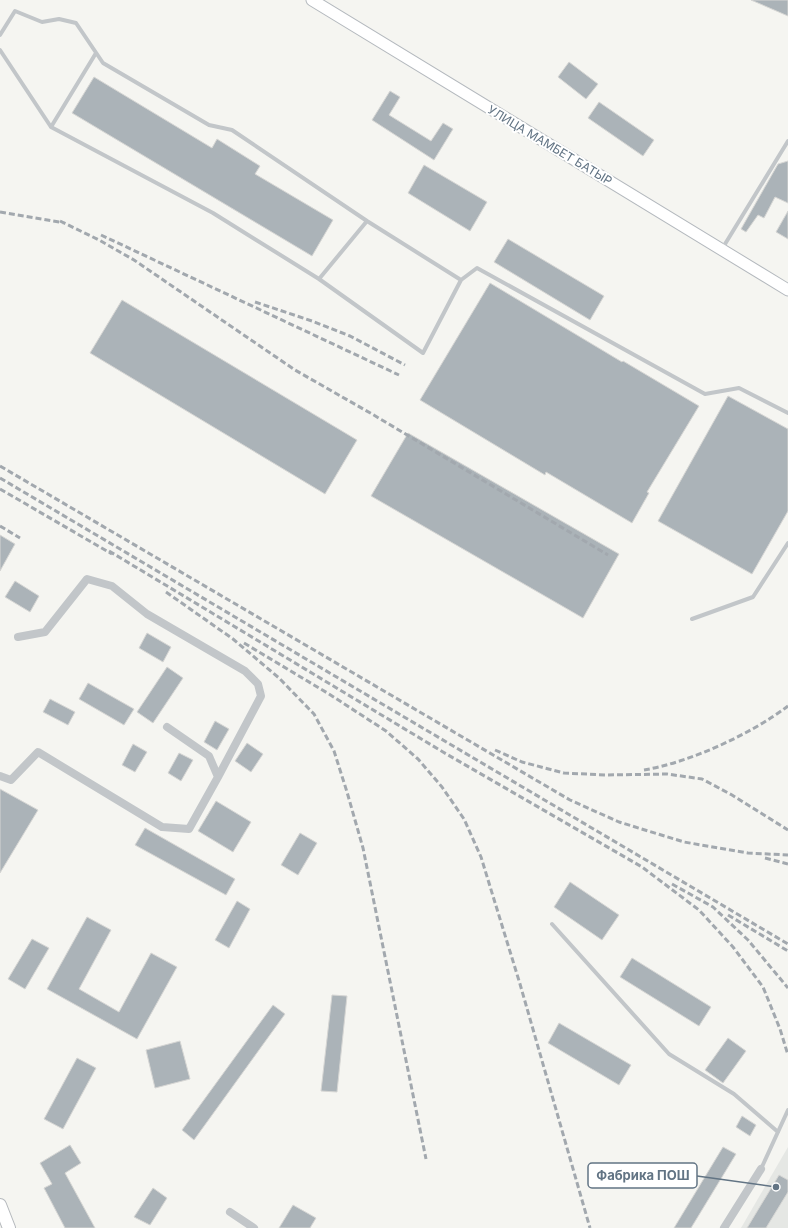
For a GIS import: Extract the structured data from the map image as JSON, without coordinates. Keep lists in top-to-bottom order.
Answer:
{
  "streets": {
    "main road": ["УЛИЦА МАМБЕТ БАТЫР"]
  },
  "places": ["Фабрика ПОШ"]
}
